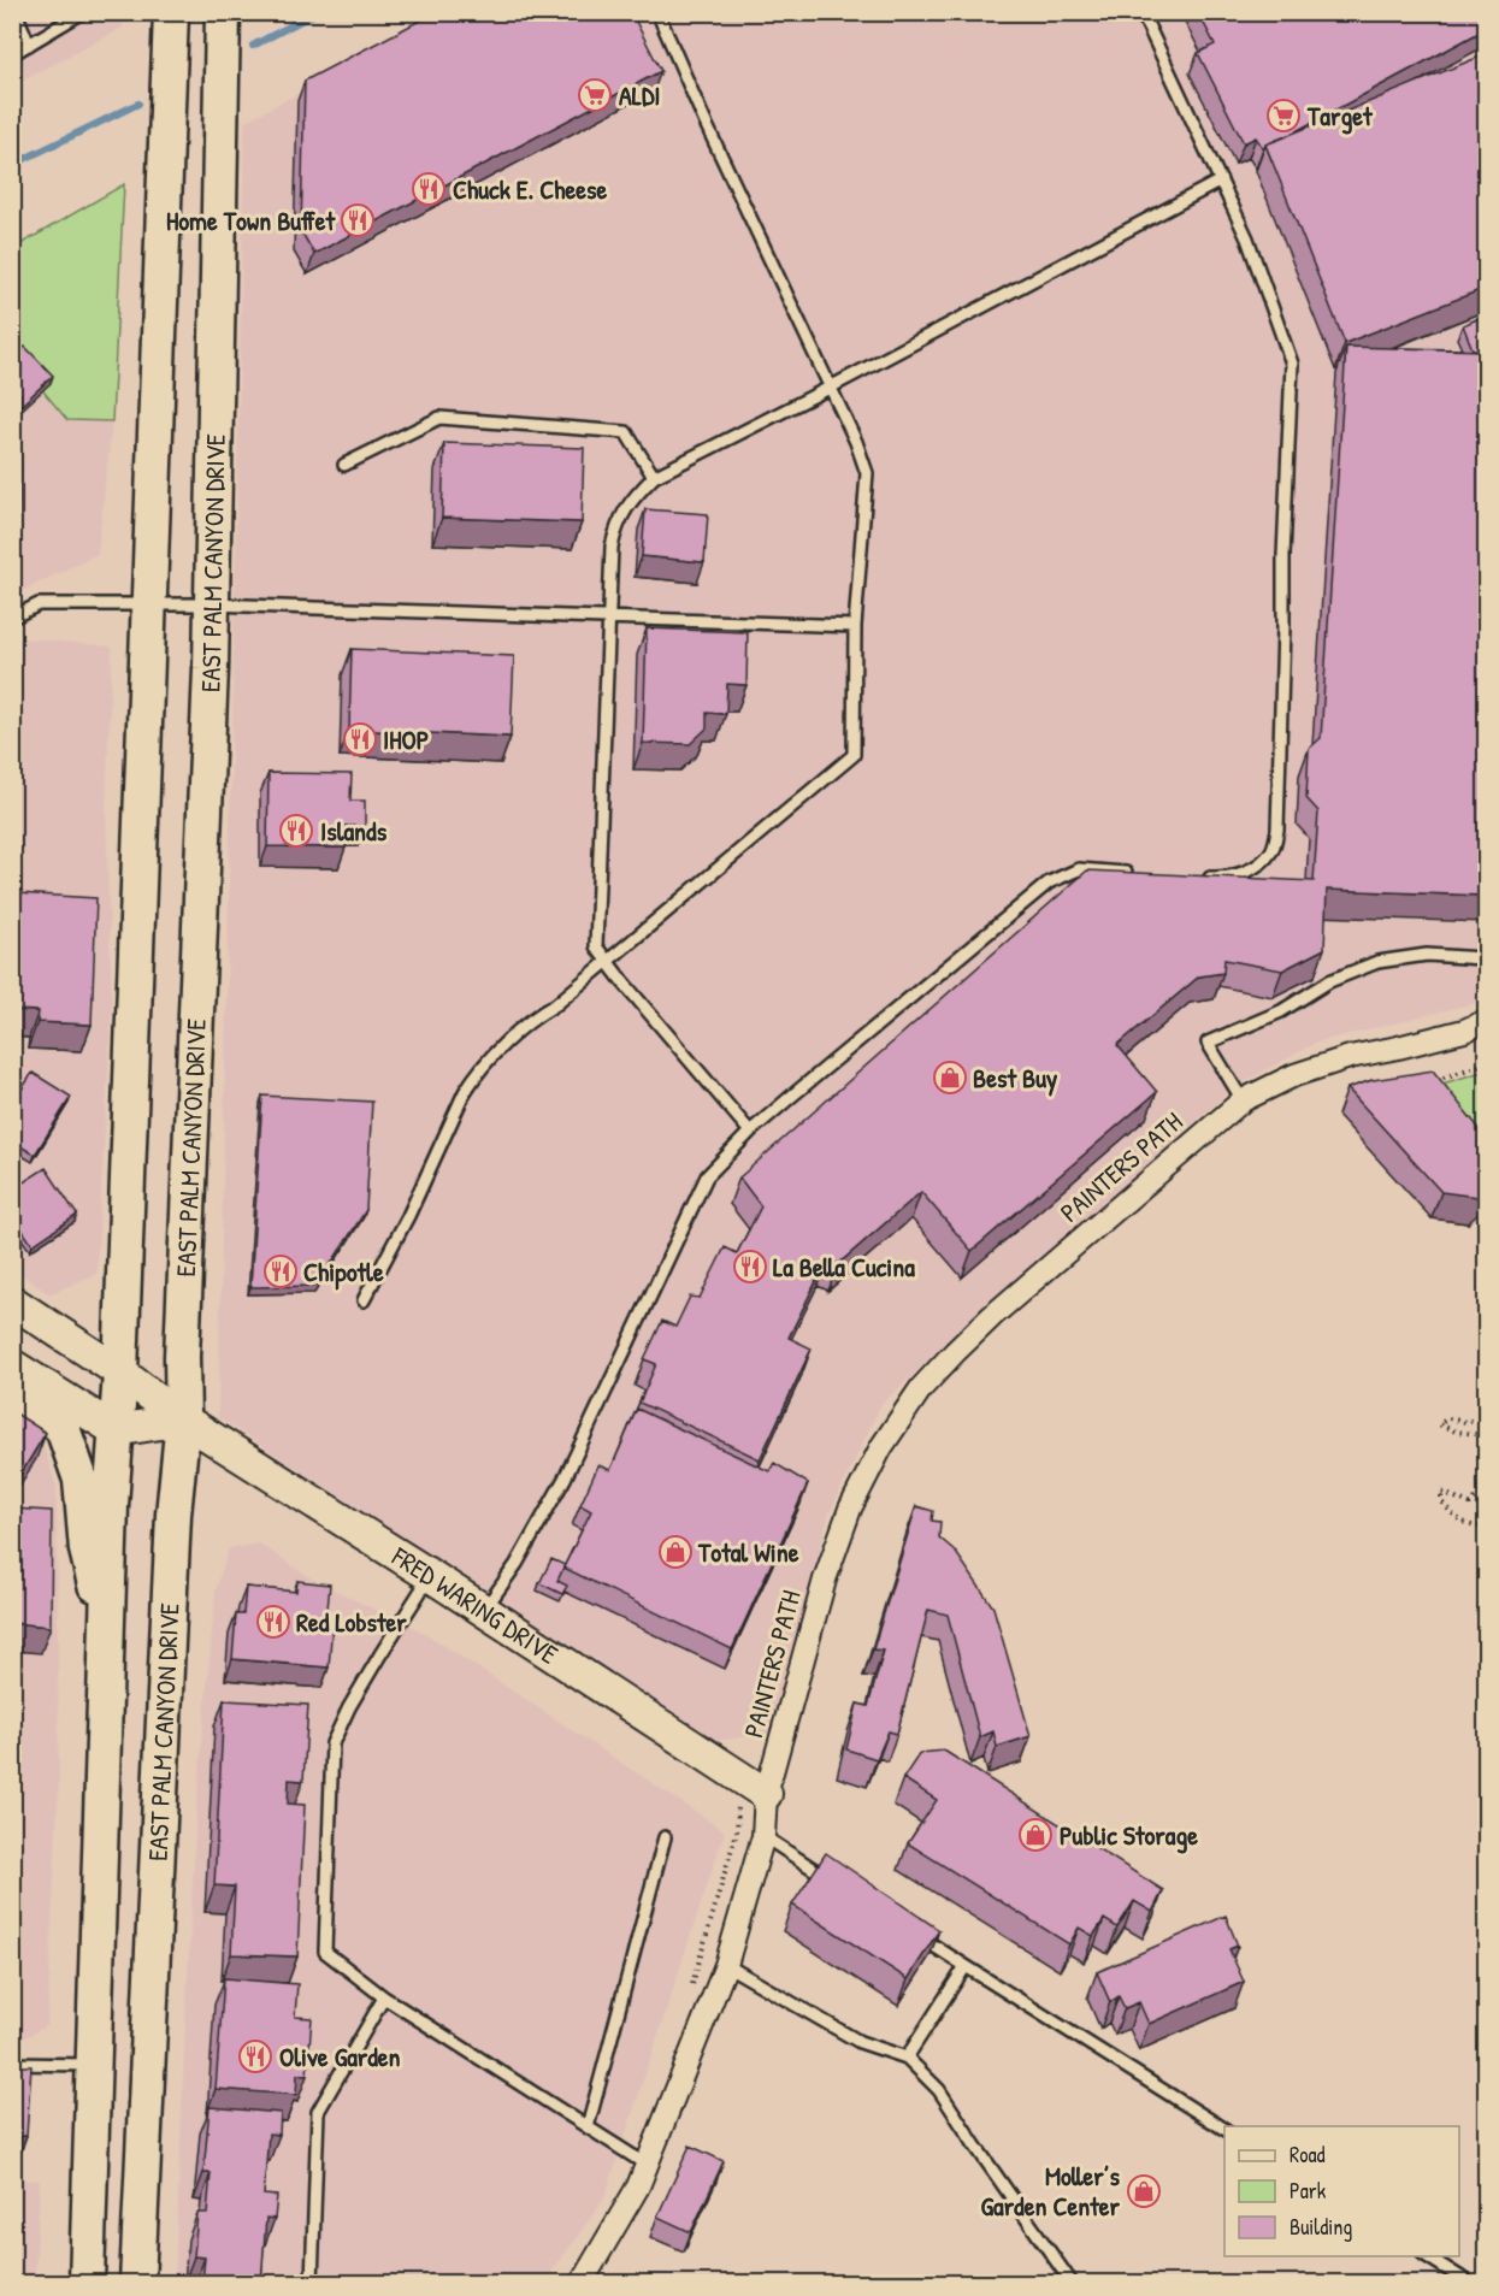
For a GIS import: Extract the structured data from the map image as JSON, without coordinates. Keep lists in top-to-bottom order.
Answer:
{
  "streets": {
    "main road": ["EAST PALM CANYON DRIVE"],
    "street": ["PAINTERS PATH", "FRED WARING DRIVE"]
  },
  "crossings": [
    ["EAST PALM CANYON DRIVE", "FRED WARING DRIVE"],
    ["PAINTERS PATH", "FRED WARING DRIVE"]
  ],
  "places": {
    "supermarket": ["ALDI", "Target"],
    "restaurant": [
      "Chuck E. Cheese",
      "Home Town Buffet",
      "IHOP",
      "Islands",
      "La Bella Cucina",
      "Chipotle",
      "Red Lobster",
      "Olive Garden"
    ],
    "shop": [
      "Best Buy",
      "Total Wine",
      "Public Storage",
      "Moller’s Garden Center"
    ]
  },
  "legend": ["Road", "Park", "Building"]
}
